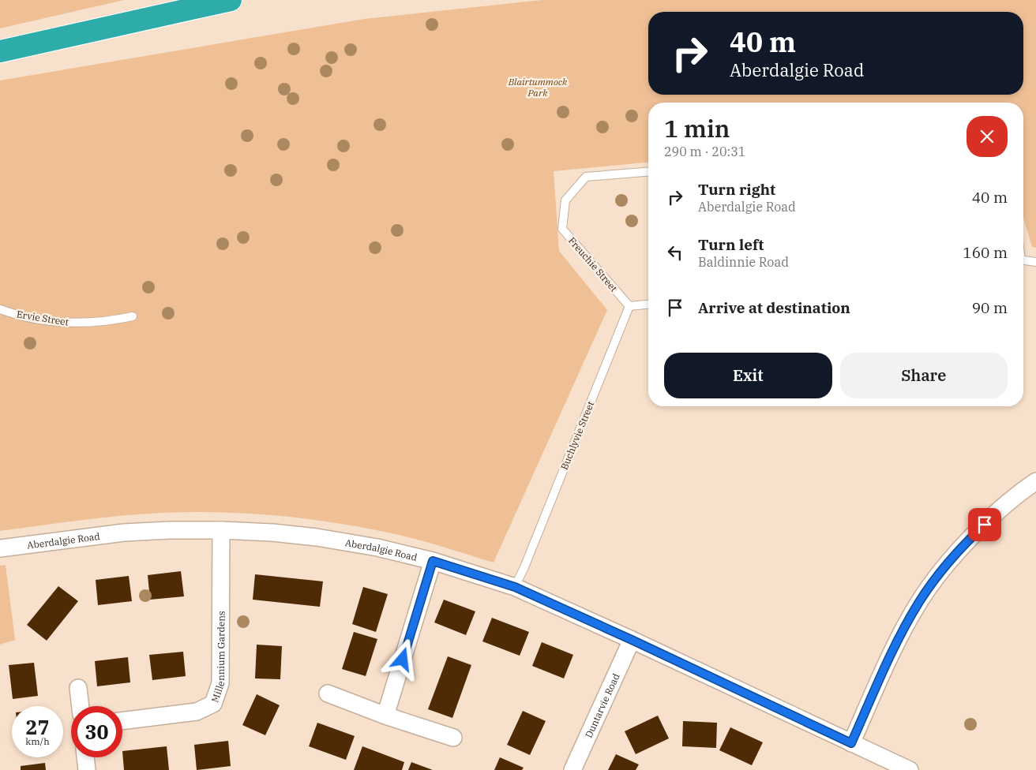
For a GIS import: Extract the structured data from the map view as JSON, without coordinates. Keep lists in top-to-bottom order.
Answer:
{
  "streets": {
    "street": ["Aberdalgie Road", "Millennium Gardens", "Duntarvie Road"],
    "lane": ["Freuchie Street", "Ervie Street", "Buchlyvie Street"]
  },
  "crossings": [
    ["Freuchie Street", "Buchlyvie Street"],
    ["Buchlyvie Street", "Aberdalgie Road"],
    ["Aberdalgie Road", "Millennium Gardens"],
    ["Aberdalgie Road", "Duntarvie Road"]
  ],
  "parks": ["Blairtummock Park"],
  "page": {
    "turn": ["40 m", "Aberdalgie Road"],
    "heading": ["1 min", "290 m · 20:31"],
    "list": [
      {
        "name": "Turn right",
        "note": "Aberdalgie Road",
        "value": "40 m"
      },
      {
        "name": "Turn left",
        "note": "Baldinnie Road",
        "value": "160 m"
      },
      {
        "name": "Arrive at destination",
        "value": "90 m"
      }
    ],
    "buttons": ["Exit", "Share"],
    "speed": "27 km/h",
    "limit": "30"
  }
}
